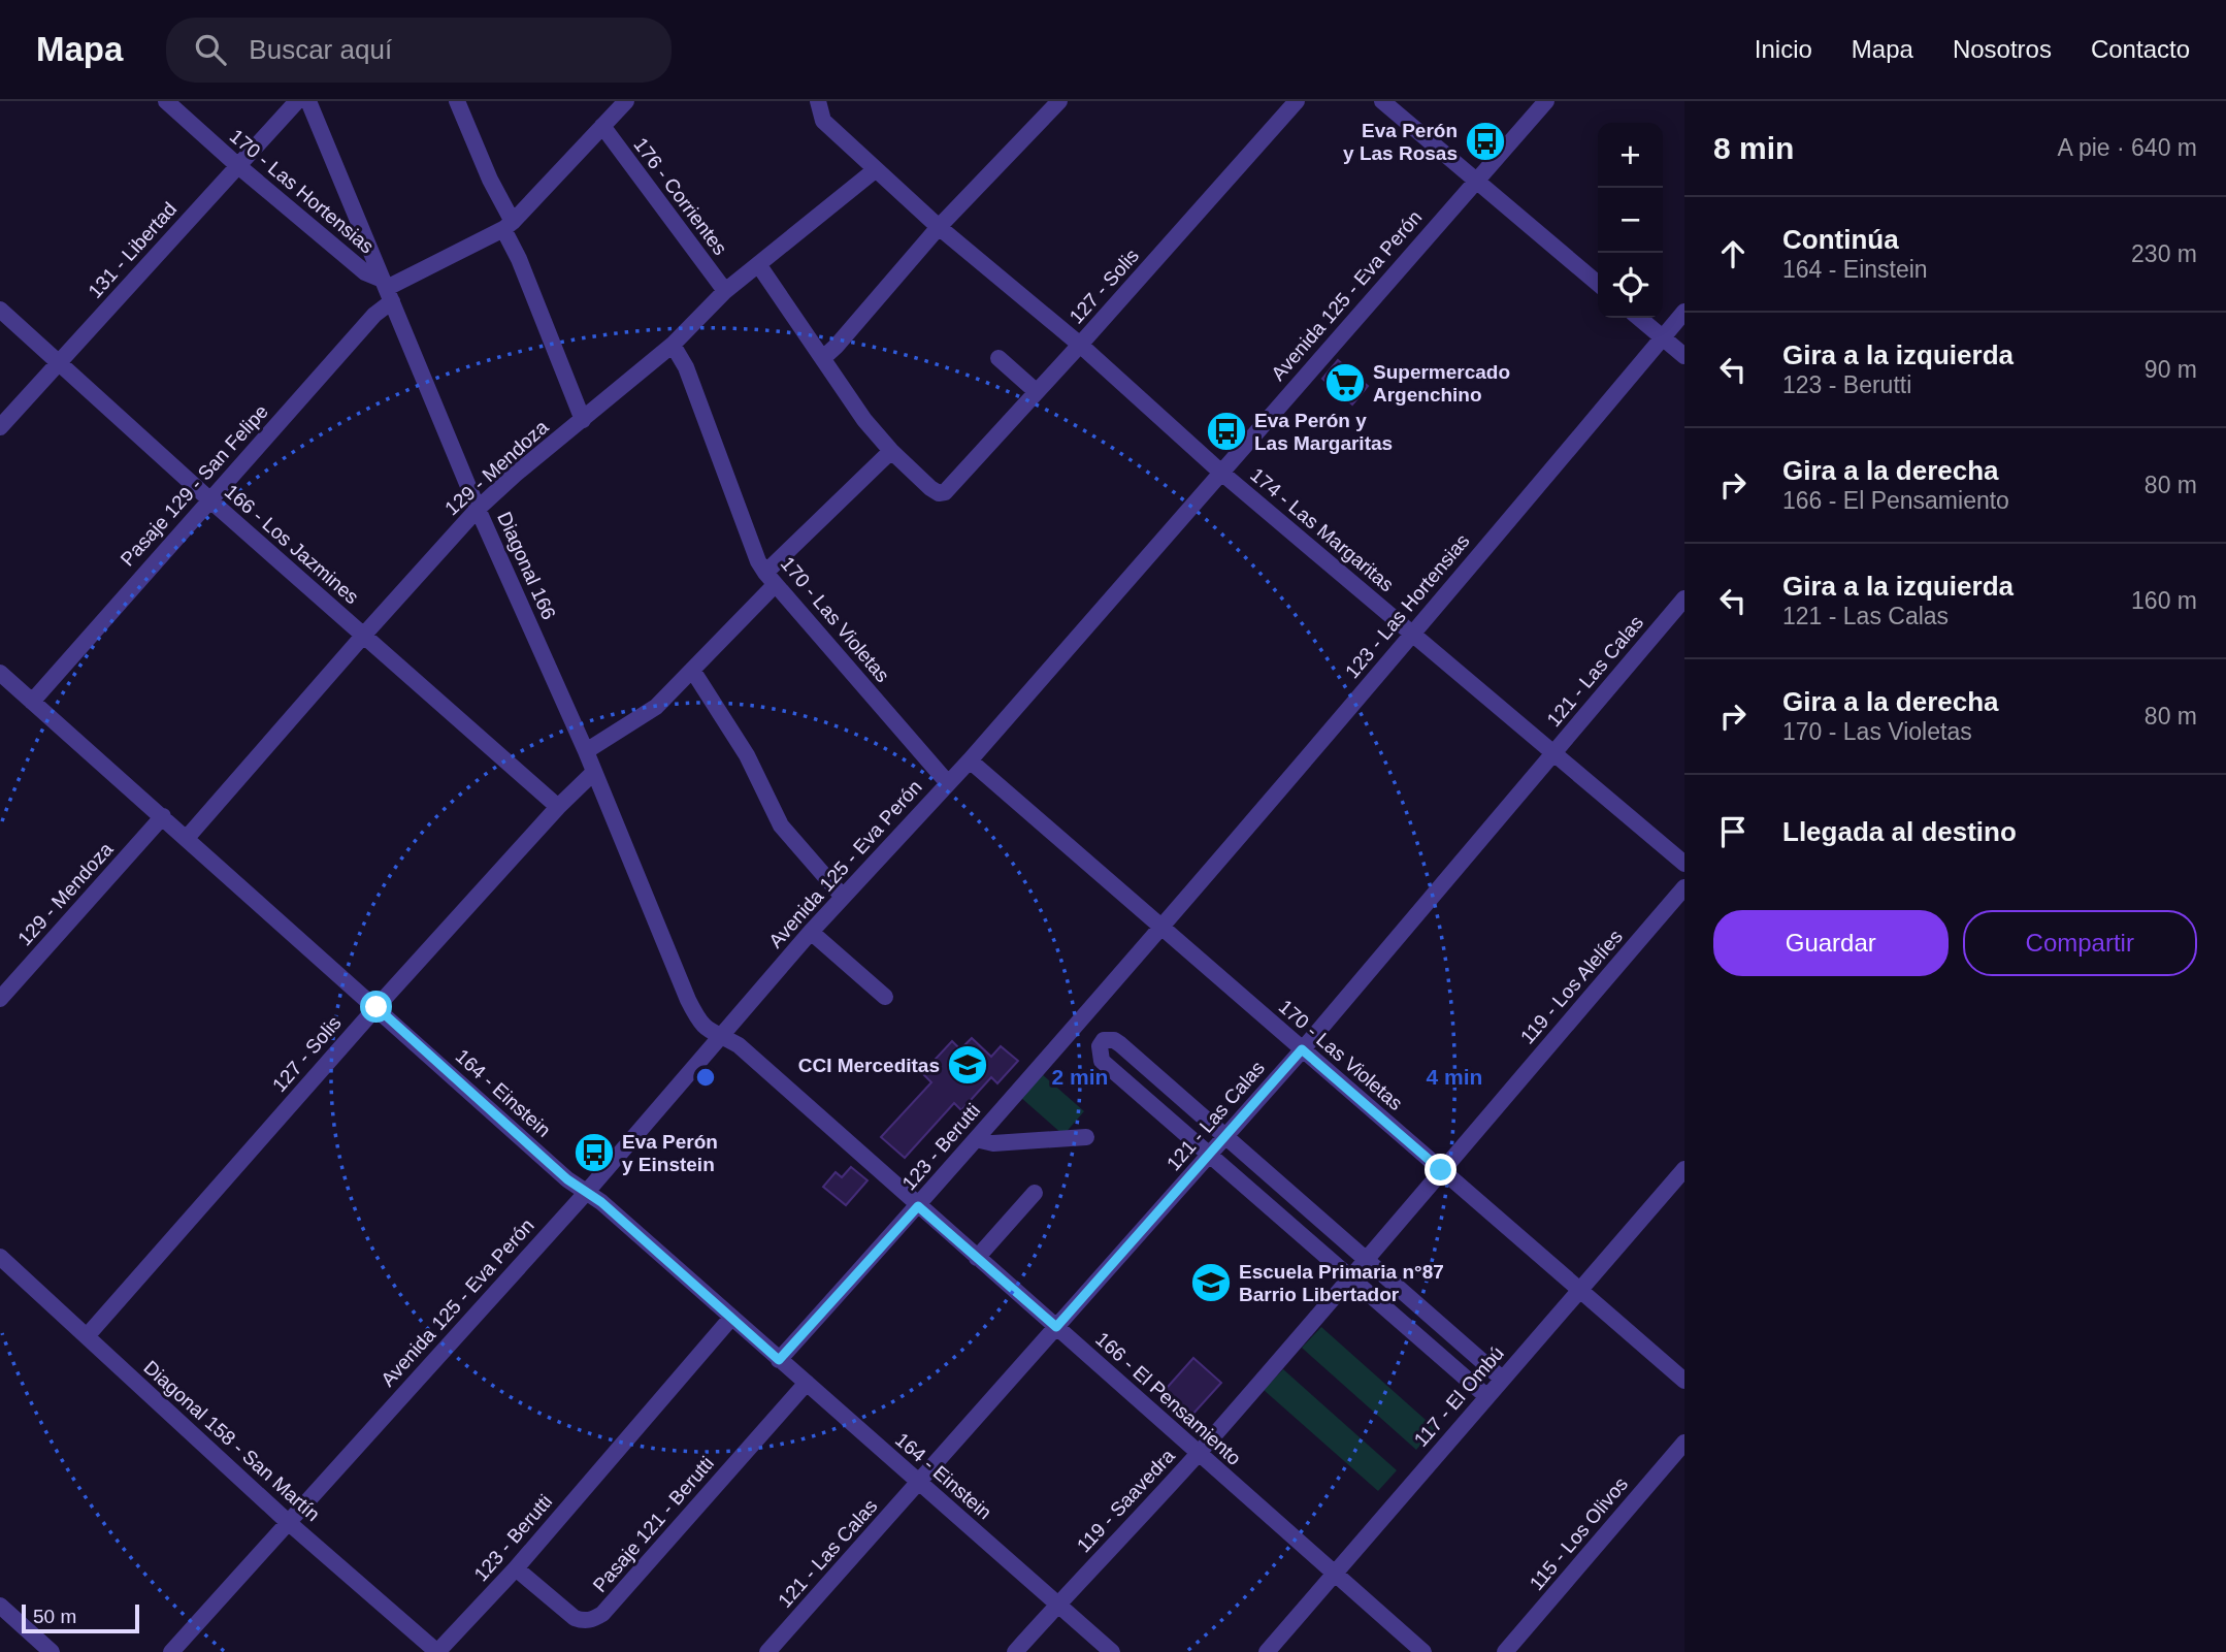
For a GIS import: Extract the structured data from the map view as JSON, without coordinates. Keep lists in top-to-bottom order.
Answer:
{
  "streets": {
    "street": [
      "170 - Las Hortensias",
      "176 - Corrientes",
      "131 - Libertad",
      "127 - Solis",
      "Avenida 125 - Eva Perón",
      "129 - Mendoza",
      "Pasaje 129 - San Felipe",
      "174 - Las Margaritas",
      "166 - Los Jazmines",
      "Diagonal 166",
      "123 - Las Hortensias",
      "170 - Las Violetas",
      "121 - Las Calas",
      "119 - Los Alelíes",
      "164 - Einstein",
      "123 - Berutti",
      "117 - El Ombú",
      "166 - El Pensamiento",
      "Diagonal 158 - San Martín",
      "119 - Saavedra",
      "Pasaje 121 - Berutti",
      "115 - Los Olivos"
    ]
  },
  "crossings": [
    ["170 - Las Hortensias", "131 - Libertad"],
    ["170 - Las Hortensias", "Pasaje 129 - San Felipe"],
    ["170 - Las Hortensias", "Diagonal 166"],
    ["176 - Corrientes", "129 - Mendoza"],
    ["176 - Corrientes", "Pasaje 129 - San Felipe"],
    ["131 - Libertad", "166 - Los Jazmines"],
    ["127 - Solis", "174 - Las Margaritas"],
    ["127 - Solis", "166 - Los Jazmines"],
    ["127 - Solis", "Diagonal 166"],
    ["127 - Solis", "164 - Einstein"],
    ["127 - Solis", "Diagonal 158 - San Martín"],
    ["Avenida 125 - Eva Perón", "174 - Las Margaritas"],
    ["Avenida 125 - Eva Perón", "Diagonal 166"],
    ["Avenida 125 - Eva Perón", "170 - Las Violetas"],
    ["Avenida 125 - Eva Perón", "164 - Einstein"],
    ["Avenida 125 - Eva Perón", "166 - El Pensamiento"],
    ["Avenida 125 - Eva Perón", "Diagonal 158 - San Martín"],
    ["129 - Mendoza", "174 - Las Margaritas"],
    ["129 - Mendoza", "166 - Los Jazmines"],
    ["129 - Mendoza", "Diagonal 166"],
    ["129 - Mendoza", "170 - Las Violetas"],
    ["129 - Mendoza", "164 - Einstein"],
    ["Pasaje 129 - San Felipe", "166 - Los Jazmines"],
    ["Pasaje 129 - San Felipe", "Diagonal 166"],
    ["Pasaje 129 - San Felipe", "164 - Einstein"],
    ["174 - Las Margaritas", "123 - Las Hortensias"],
    ["174 - Las Margaritas", "121 - Las Calas"],
    ["Diagonal 166", "166 - El Pensamiento"],
    ["123 - Las Hortensias", "170 - Las Violetas"],
    ["123 - Las Hortensias", "123 - Berutti"],
    ["170 - Las Violetas", "121 - Las Calas"],
    ["170 - Las Violetas", "119 - Los Alelíes"],
    ["170 - Las Violetas", "123 - Berutti"],
    ["170 - Las Violetas", "117 - El Ombú"],
    ["121 - Las Calas", "164 - Einstein"],
    ["121 - Las Calas", "166 - El Pensamiento"],
    ["119 - Los Alelíes", "119 - Saavedra"],
    ["164 - Einstein", "123 - Berutti"],
    ["164 - Einstein", "119 - Saavedra"],
    ["164 - Einstein", "Pasaje 121 - Berutti"],
    ["123 - Berutti", "166 - El Pensamiento"],
    ["123 - Berutti", "Diagonal 158 - San Martín"],
    ["123 - Berutti", "Pasaje 121 - Berutti"],
    ["117 - El Ombú", "166 - El Pensamiento"],
    ["166 - El Pensamiento", "119 - Saavedra"]
  ],
  "places": {
    "bus stop": ["Eva Perón y Las Rosas", "Eva Perón y Las Margaritas", "Eva Perón y Einstein"],
    "supermarket": ["Supermercado Argenchino"],
    "school or university": ["CCI Merceditas", "Escuela Primaria n°87 Barrio Libertador"]
  },
  "scale_bar": "50 m",
  "page": {
    "header": "Mapa",
    "search": "Buscar aquí",
    "nav": [
      "Inicio",
      "Mapa",
      "Nosotros",
      "Contacto"
    ],
    "heading": ["8 min", "A pie · 640 m"],
    "map_buttons": ["+", "−"],
    "list": [
      ["Continúa", "164 - Einstein", "230 m"],
      ["Gira a la izquierda", "123 - Berutti", "90 m"],
      ["Gira a la derecha", "166 - El Pensamiento", "80 m"],
      ["Gira a la izquierda", "121 - Las Calas", "160 m"],
      ["Gira a la derecha", "170 - Las Violetas", "80 m"],
      "Llegada al destino"
    ],
    "buttons": ["Guardar", "Compartir"],
    "scale": "50 m"
  },
  "rings": ["2 min", "4 min"]
}
